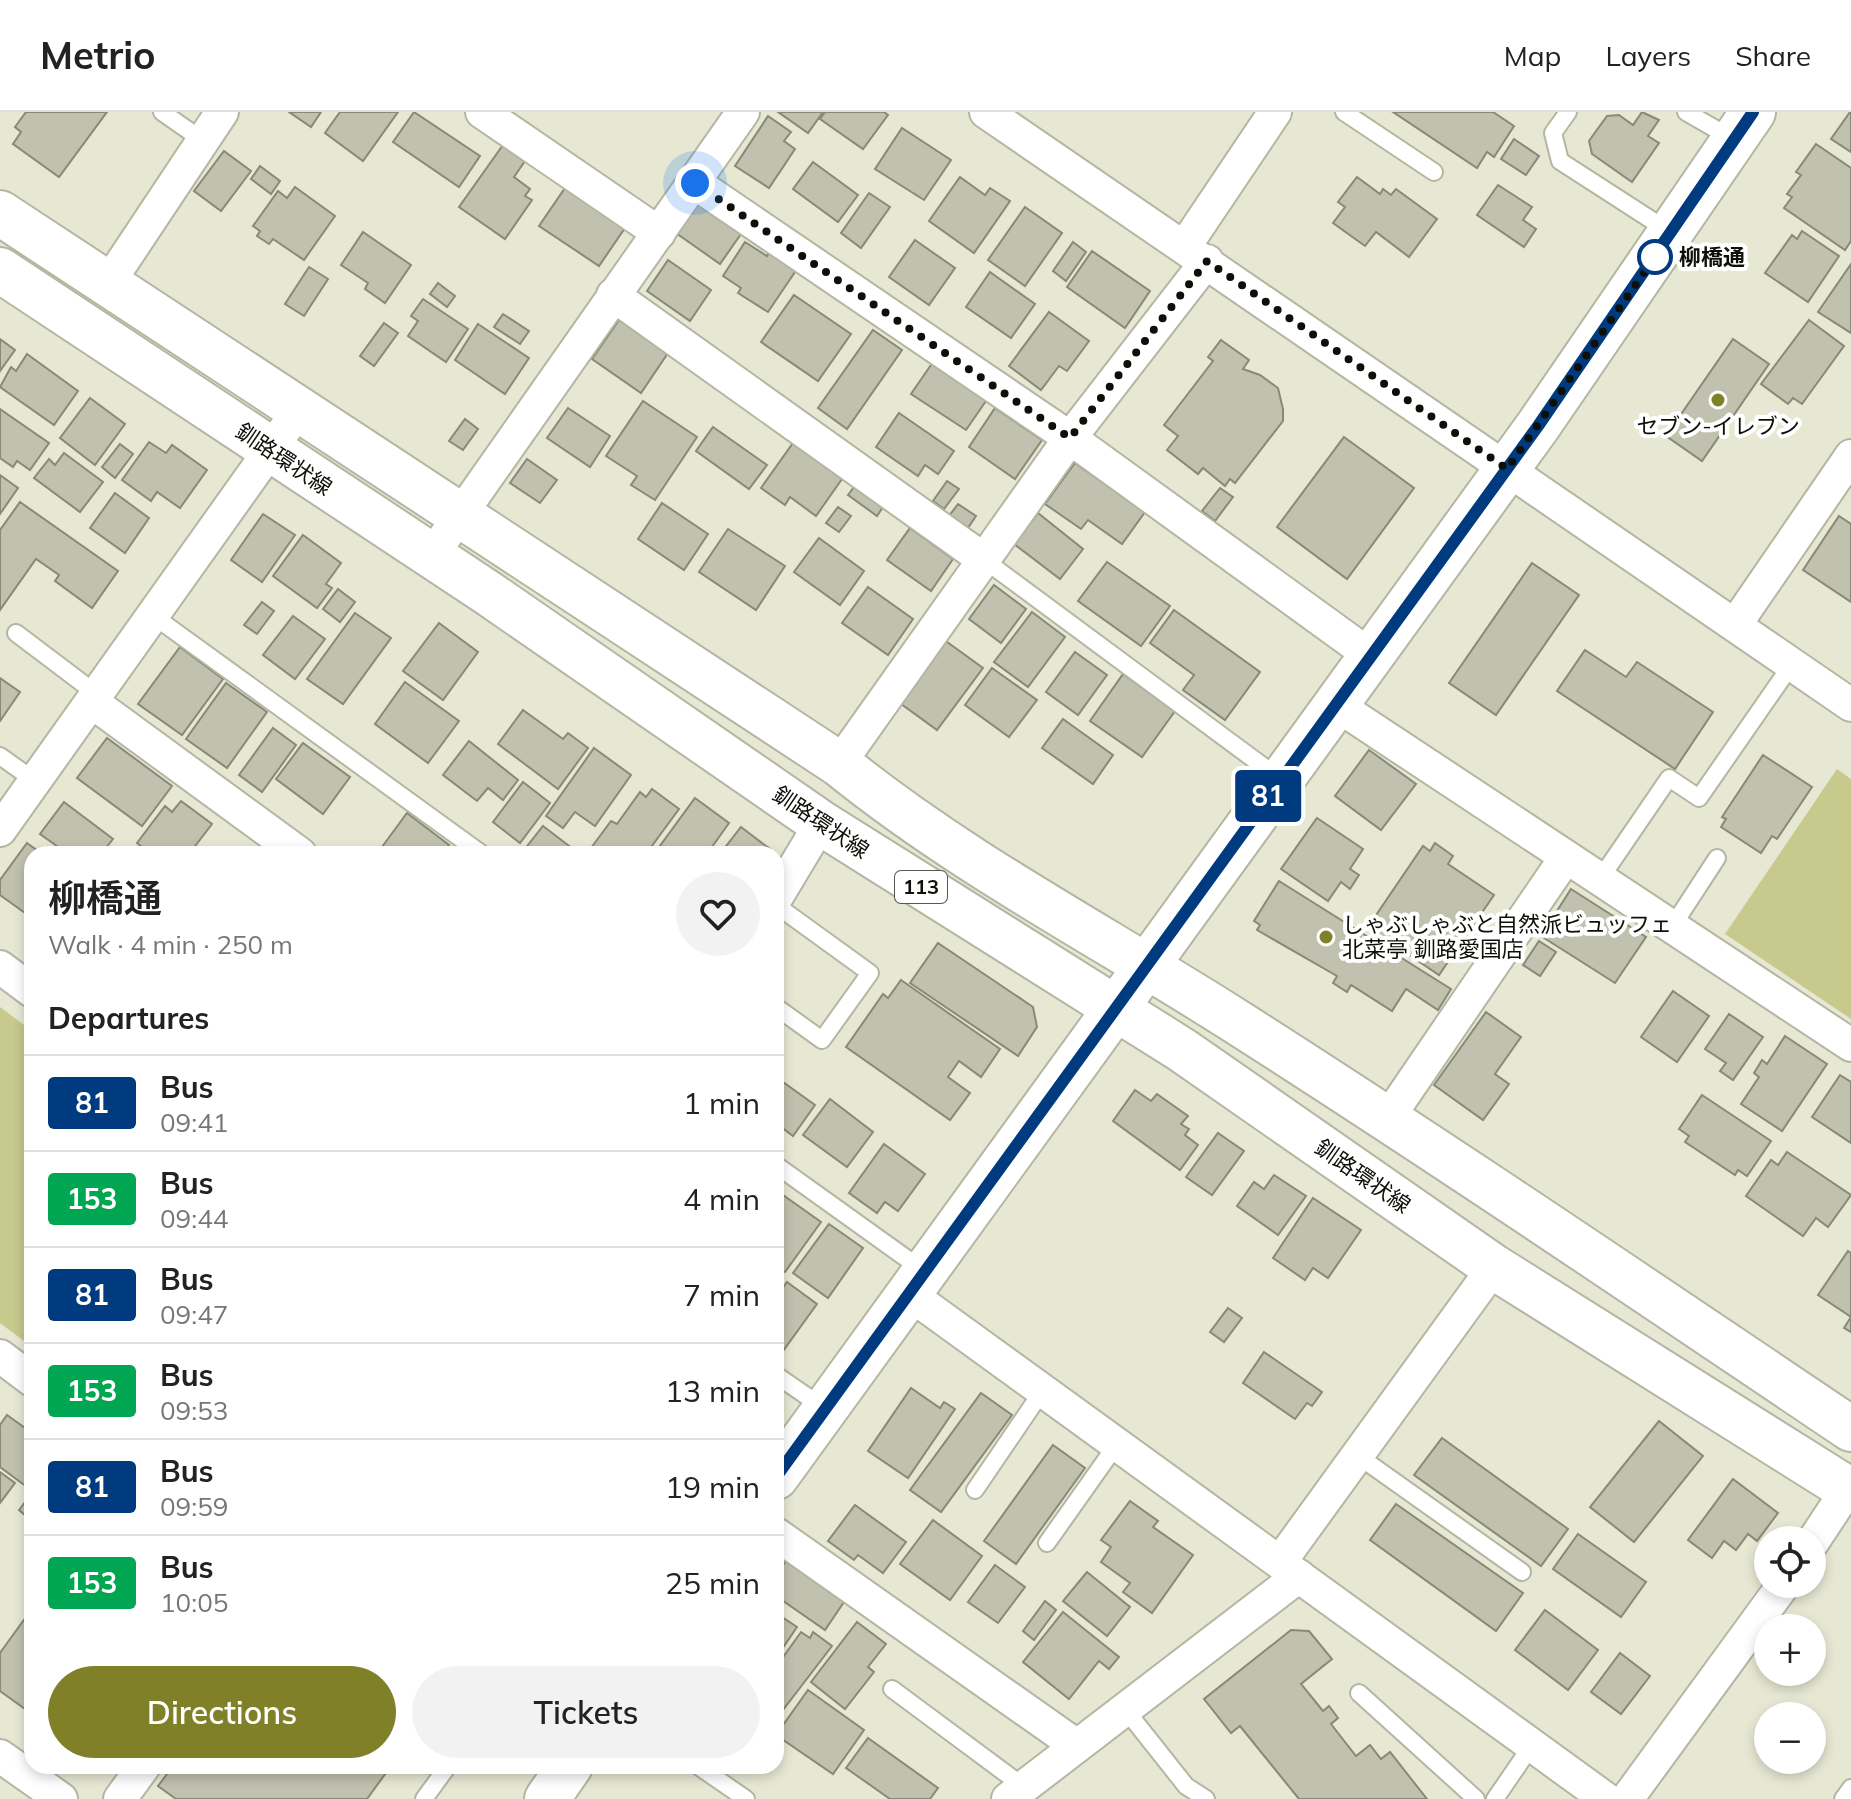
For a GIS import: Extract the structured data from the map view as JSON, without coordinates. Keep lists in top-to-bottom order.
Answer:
{
  "streets": {
    "main road": ["釧路環状線", "113"]
  },
  "places": ["柳橋通", "セブン-イレブン", "しゃぶしゃぶと自然派ビュッフェ 北菜亭 釧路愛国店"],
  "lines": ["bus line 81"],
  "page": {
    "header": "Metrio",
    "nav": ["Map", "Layers", "Share"],
    "on_map": "81",
    "heading": [
      ["柳橋通", "Walk · 4 min · 250 m"],
      "Departures"
    ],
    "list": [
      {
        "mark": "81",
        "name": "Bus",
        "note": "09:41",
        "value": "1 min"
      },
      {
        "mark": "153",
        "name": "Bus",
        "note": "09:44",
        "value": "4 min"
      },
      {
        "mark": "81",
        "name": "Bus",
        "note": "09:47",
        "value": "7 min"
      },
      {
        "mark": "153",
        "name": "Bus",
        "note": "09:53",
        "value": "13 min"
      },
      {
        "mark": "81",
        "name": "Bus",
        "note": "09:59",
        "value": "19 min"
      },
      {
        "mark": "153",
        "name": "Bus",
        "note": "10:05",
        "value": "25 min"
      }
    ],
    "map_buttons": ["+", "−"],
    "buttons": ["Directions", "Tickets"]
  }
}
